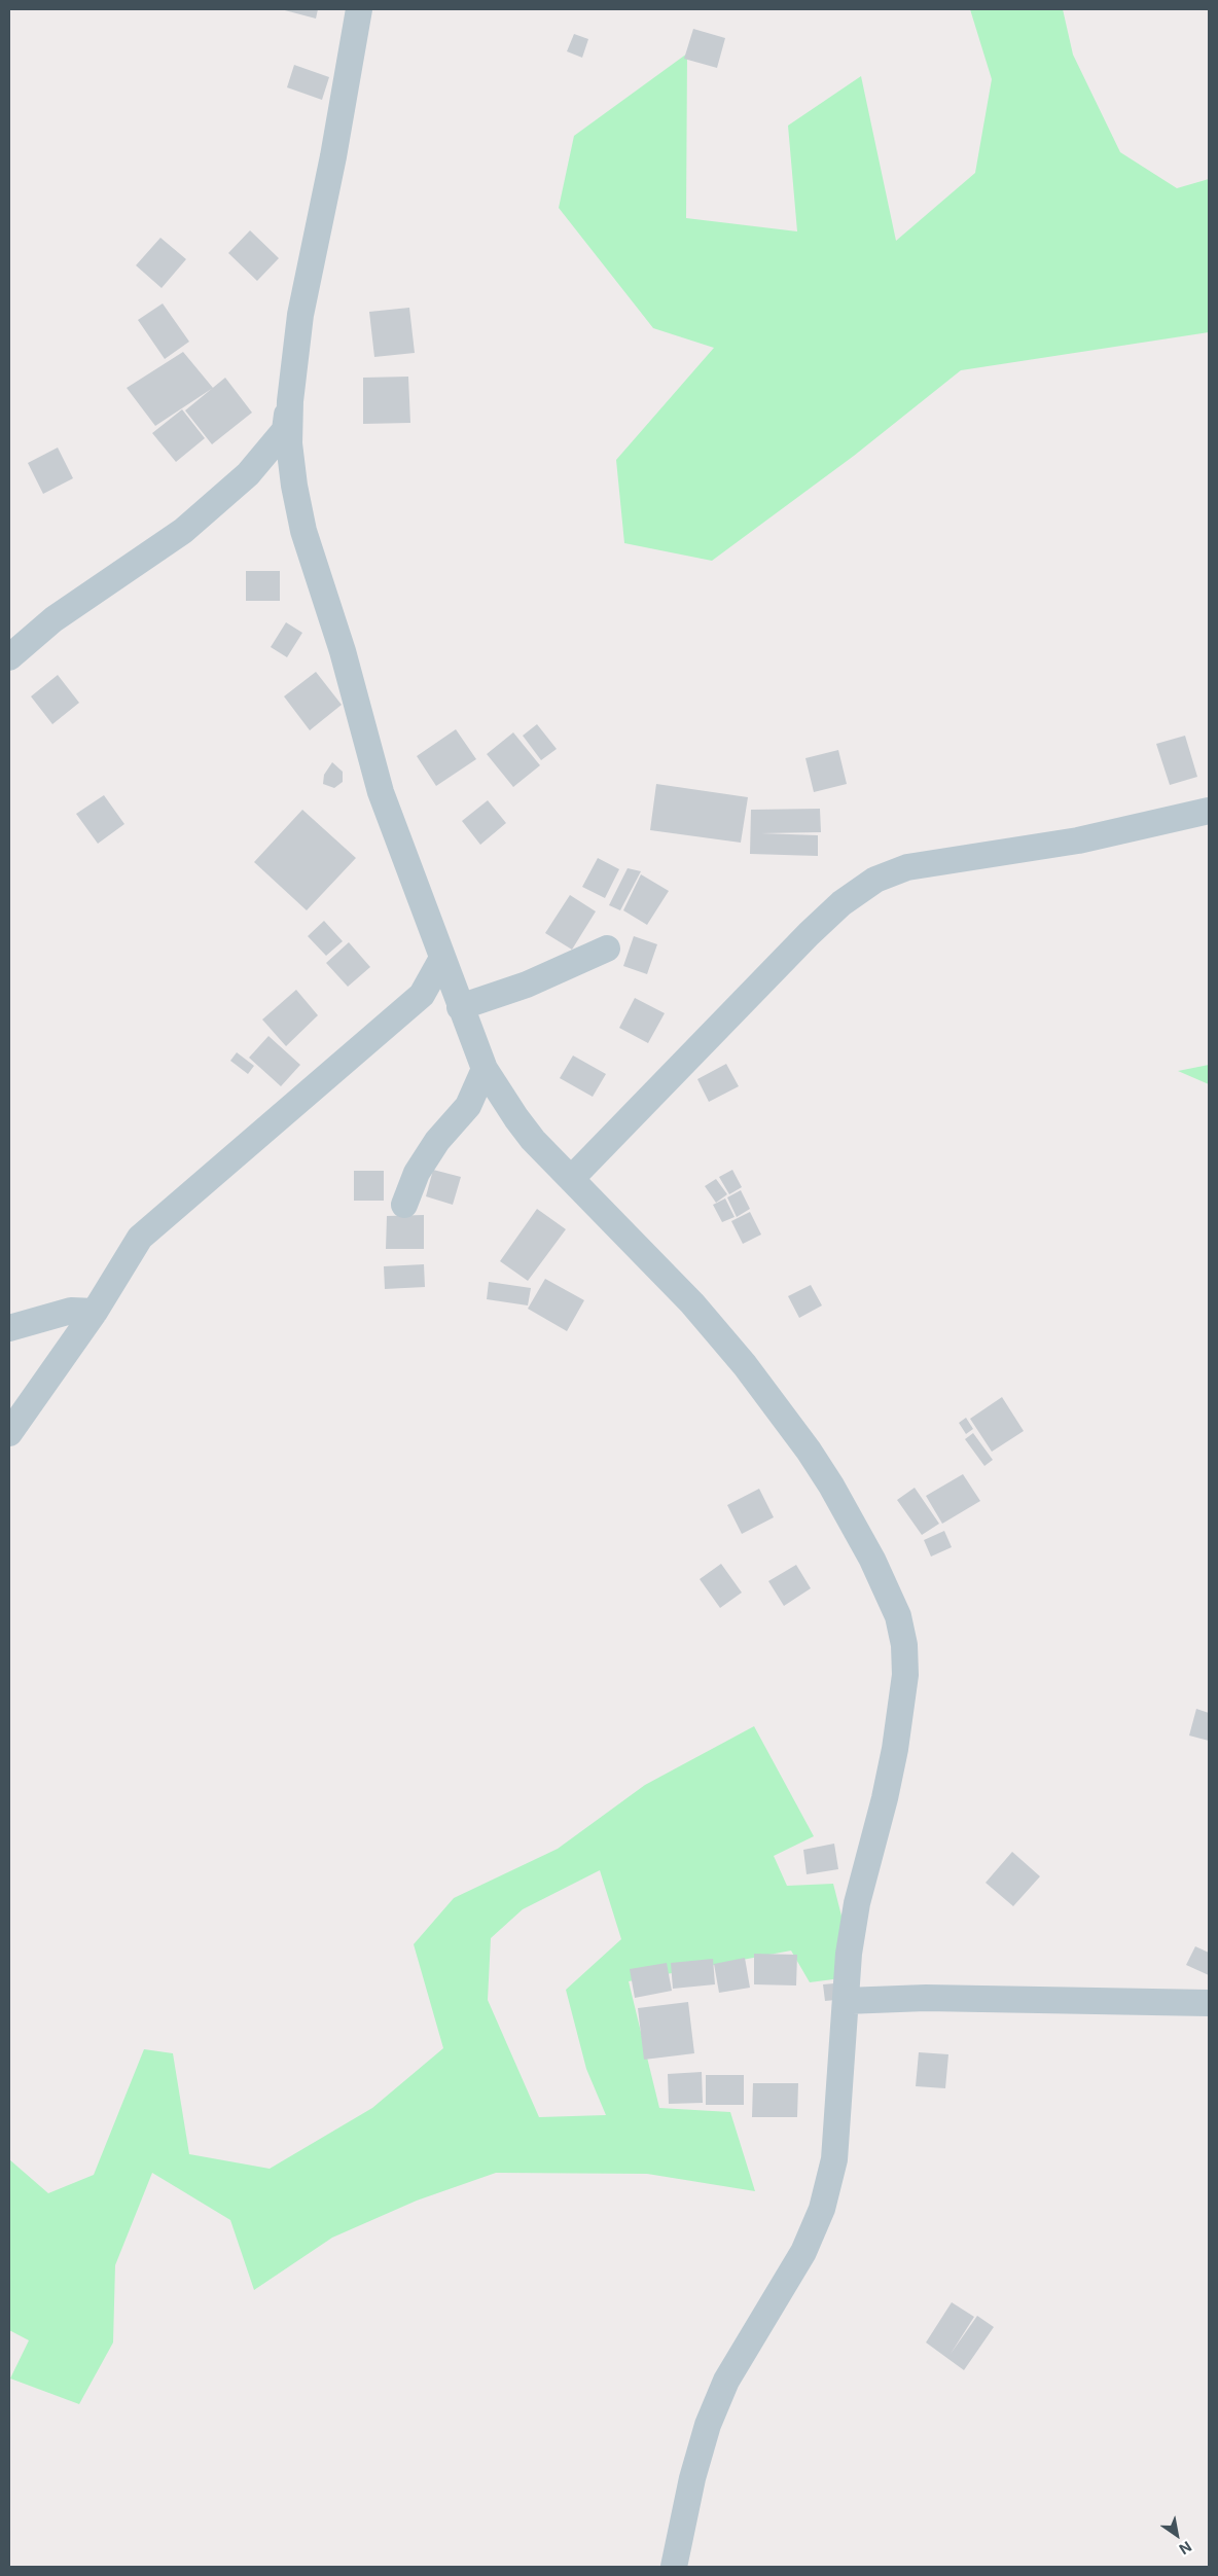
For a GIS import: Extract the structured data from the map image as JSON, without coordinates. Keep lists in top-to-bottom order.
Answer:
{
  "north": "bottom right"
}
